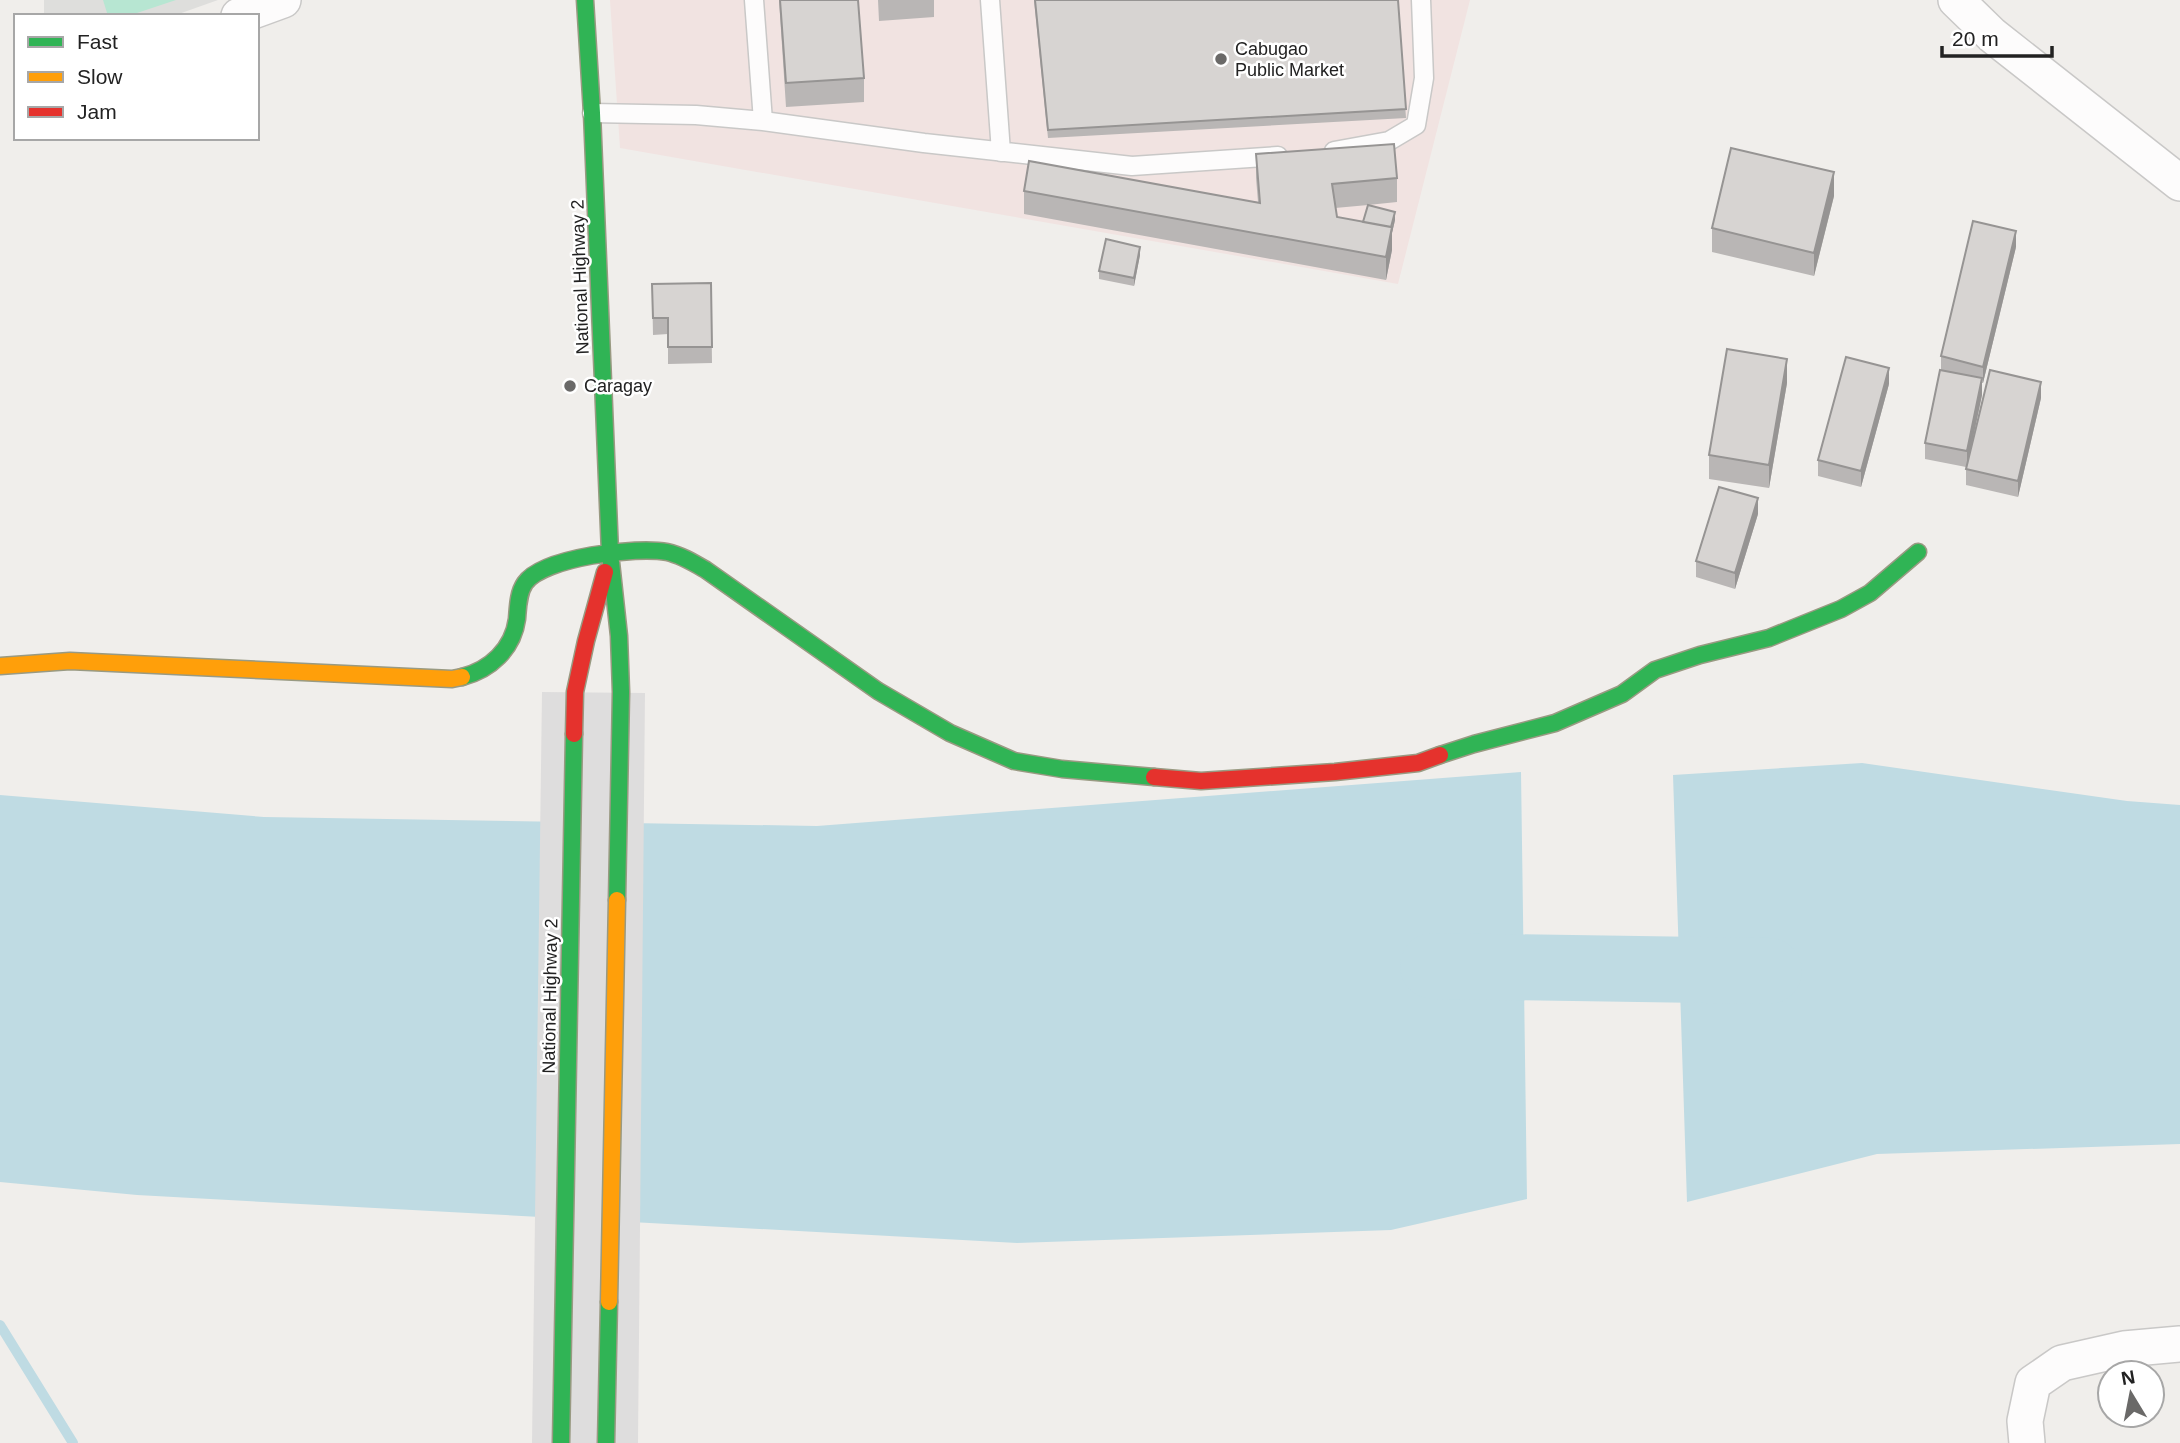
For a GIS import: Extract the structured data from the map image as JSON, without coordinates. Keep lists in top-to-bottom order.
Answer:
{
  "streets": {
    "main road": ["National Highway 2"]
  },
  "places": ["Cabugao Public Market", "Caragay"],
  "legend": ["Fast", "Slow", "Jam"],
  "scale_bar": "20 m",
  "north": "top"
}
